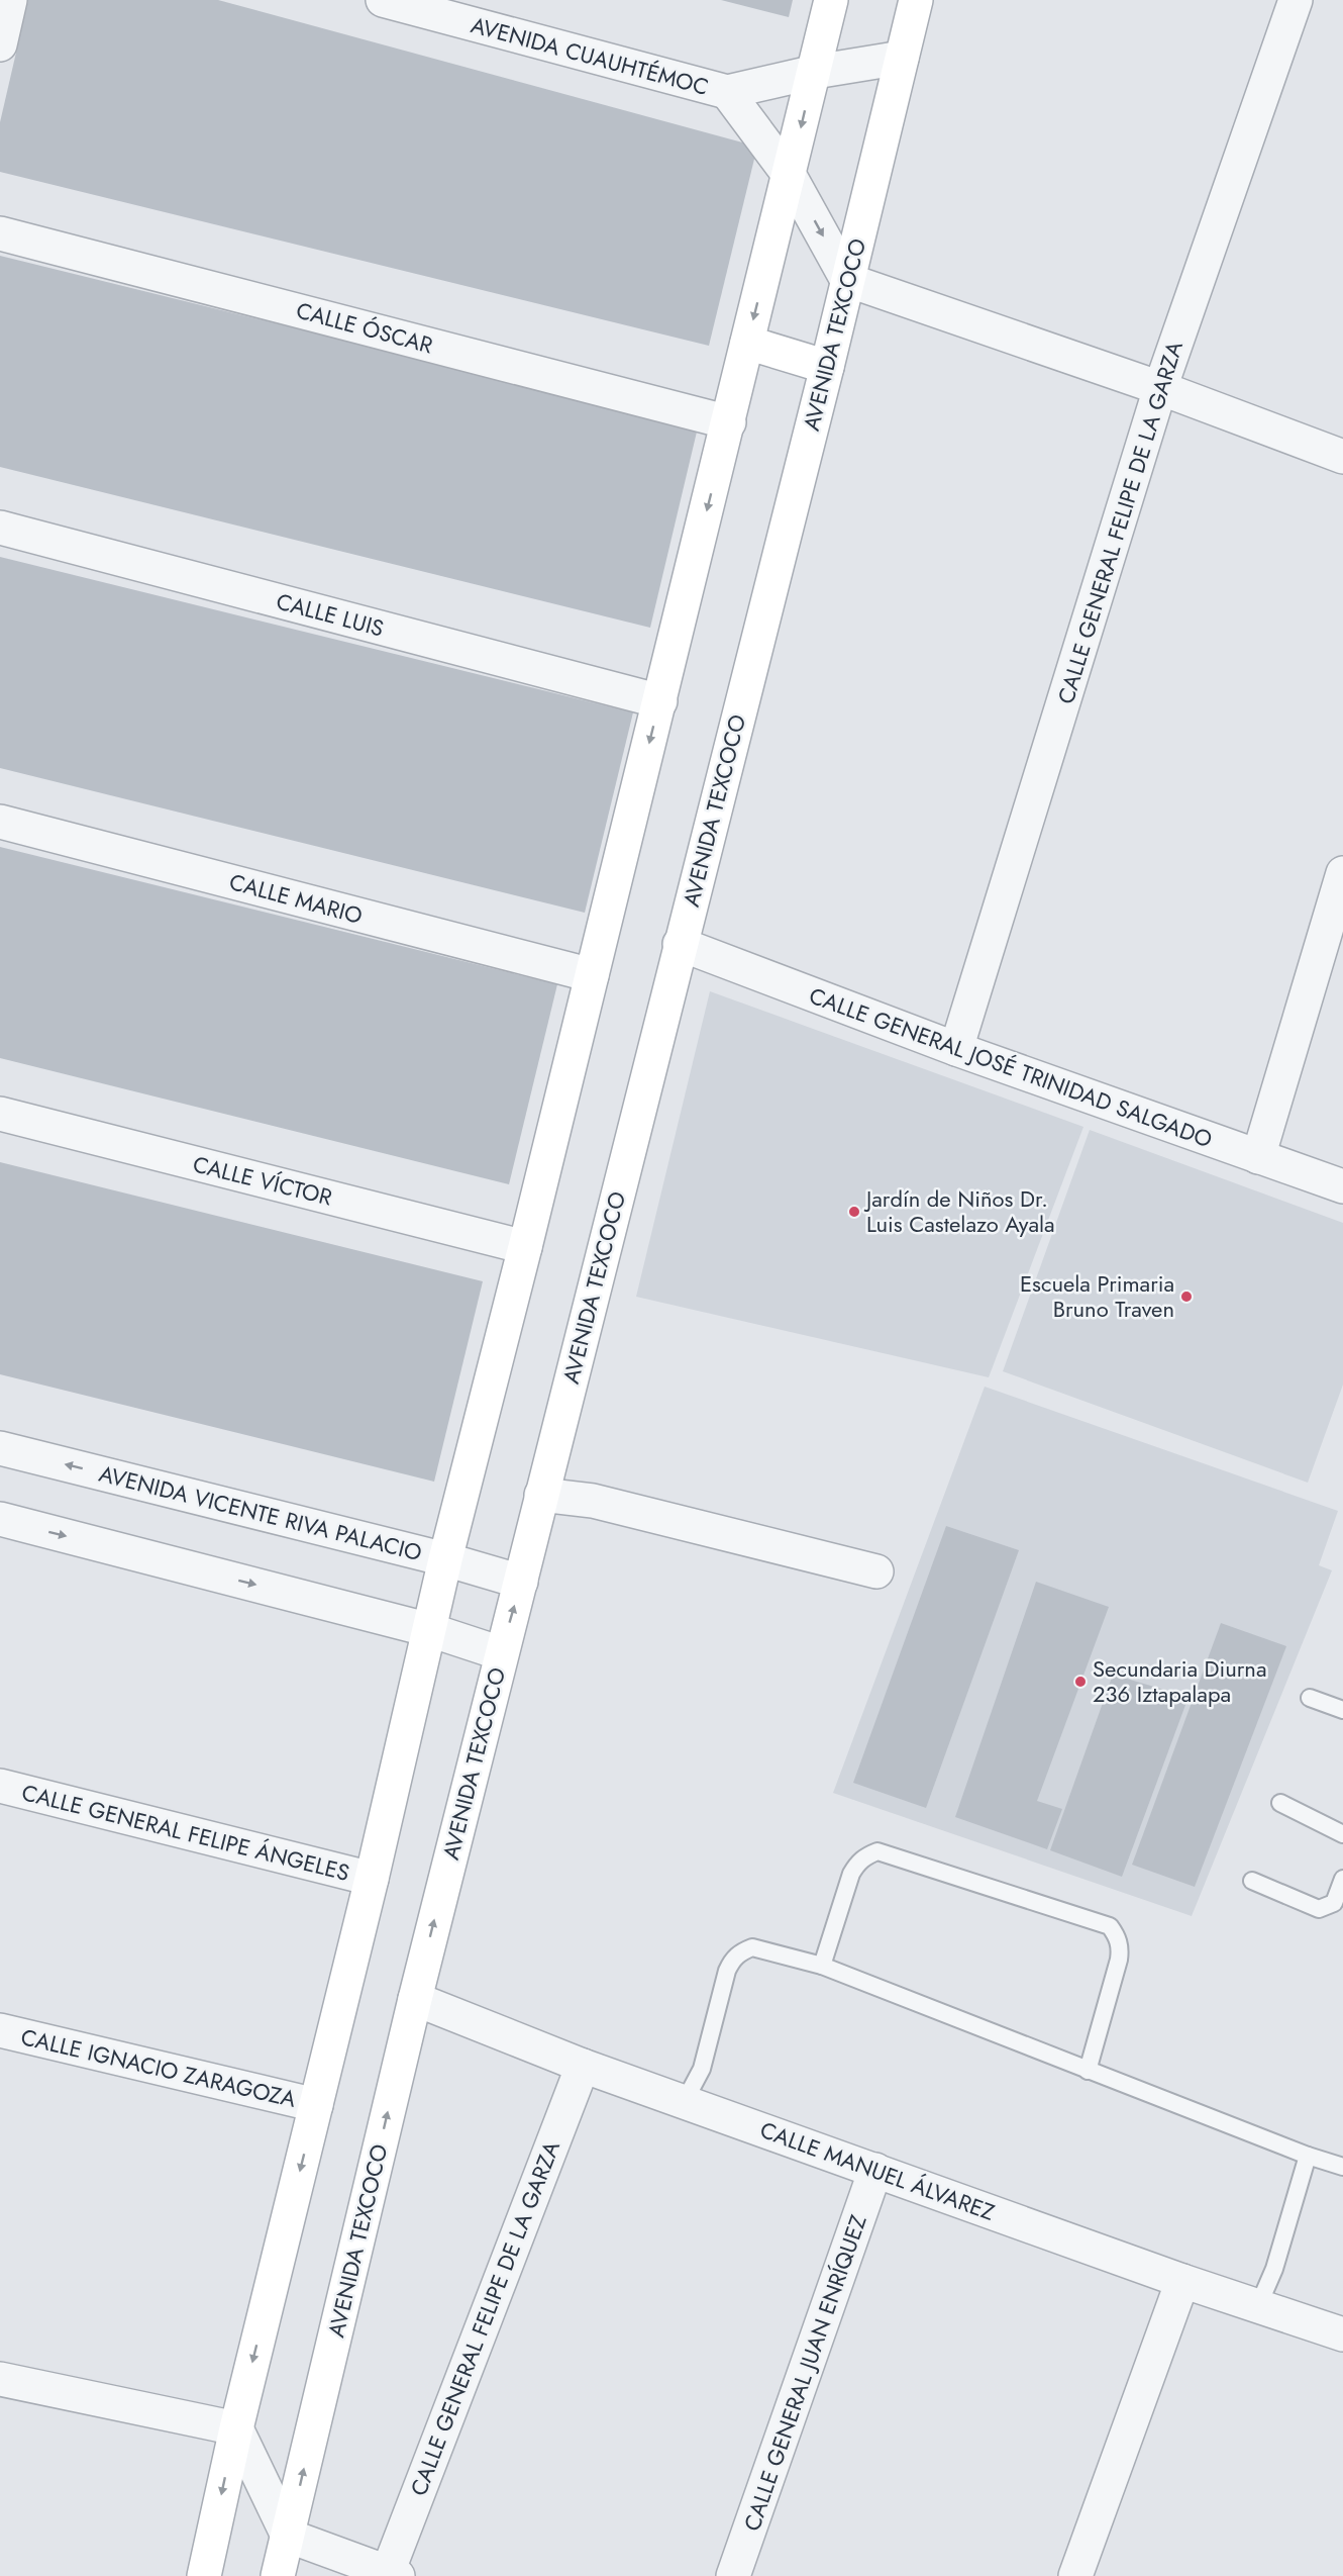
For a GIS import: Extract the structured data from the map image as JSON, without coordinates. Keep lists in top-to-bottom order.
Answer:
{
  "streets": {
    "main road": ["AVENIDA TEXCOCO"],
    "street": [
      "AVENIDA CUAUHTÉMOC",
      "CALLE ÓSCAR",
      "CALLE GENERAL FELIPE DE LA GARZA",
      "CALLE LUIS",
      "CALLE MARIO",
      "CALLE GENERAL JOSÉ TRINIDAD SALGADO",
      "CALLE VÍCTOR",
      "AVENIDA VICENTE RIVA PALACIO",
      "CALLE GENERAL FELIPE ÁNGELES",
      "CALLE IGNACIO ZARAGOZA",
      "CALLE MANUEL ÁLVAREZ",
      "CALLE GENERAL JUAN ENRÍQUEZ"
    ]
  },
  "crossings": [
    ["AVENIDA CUAUHTÉMOC", "AVENIDA TEXCOCO"],
    ["AVENIDA TEXCOCO", "CALLE GENERAL JOSÉ TRINIDAD SALGADO"],
    ["AVENIDA TEXCOCO", "AVENIDA VICENTE RIVA PALACIO"],
    ["AVENIDA TEXCOCO", "CALLE MANUEL ÁLVAREZ"],
    ["CALLE GENERAL FELIPE DE LA GARZA", "CALLE GENERAL JOSÉ TRINIDAD SALGADO"],
    ["CALLE GENERAL FELIPE DE LA GARZA", "CALLE MANUEL ÁLVAREZ"],
    ["CALLE MANUEL ÁLVAREZ", "CALLE GENERAL JUAN ENRÍQUEZ"]
  ],
  "places": ["Jardín de Niños Dr. Luis Castelazo Ayala", "Escuela Primaria Bruno Traven", "Secundaria Diurna 236 Iztapalapa"]
}
